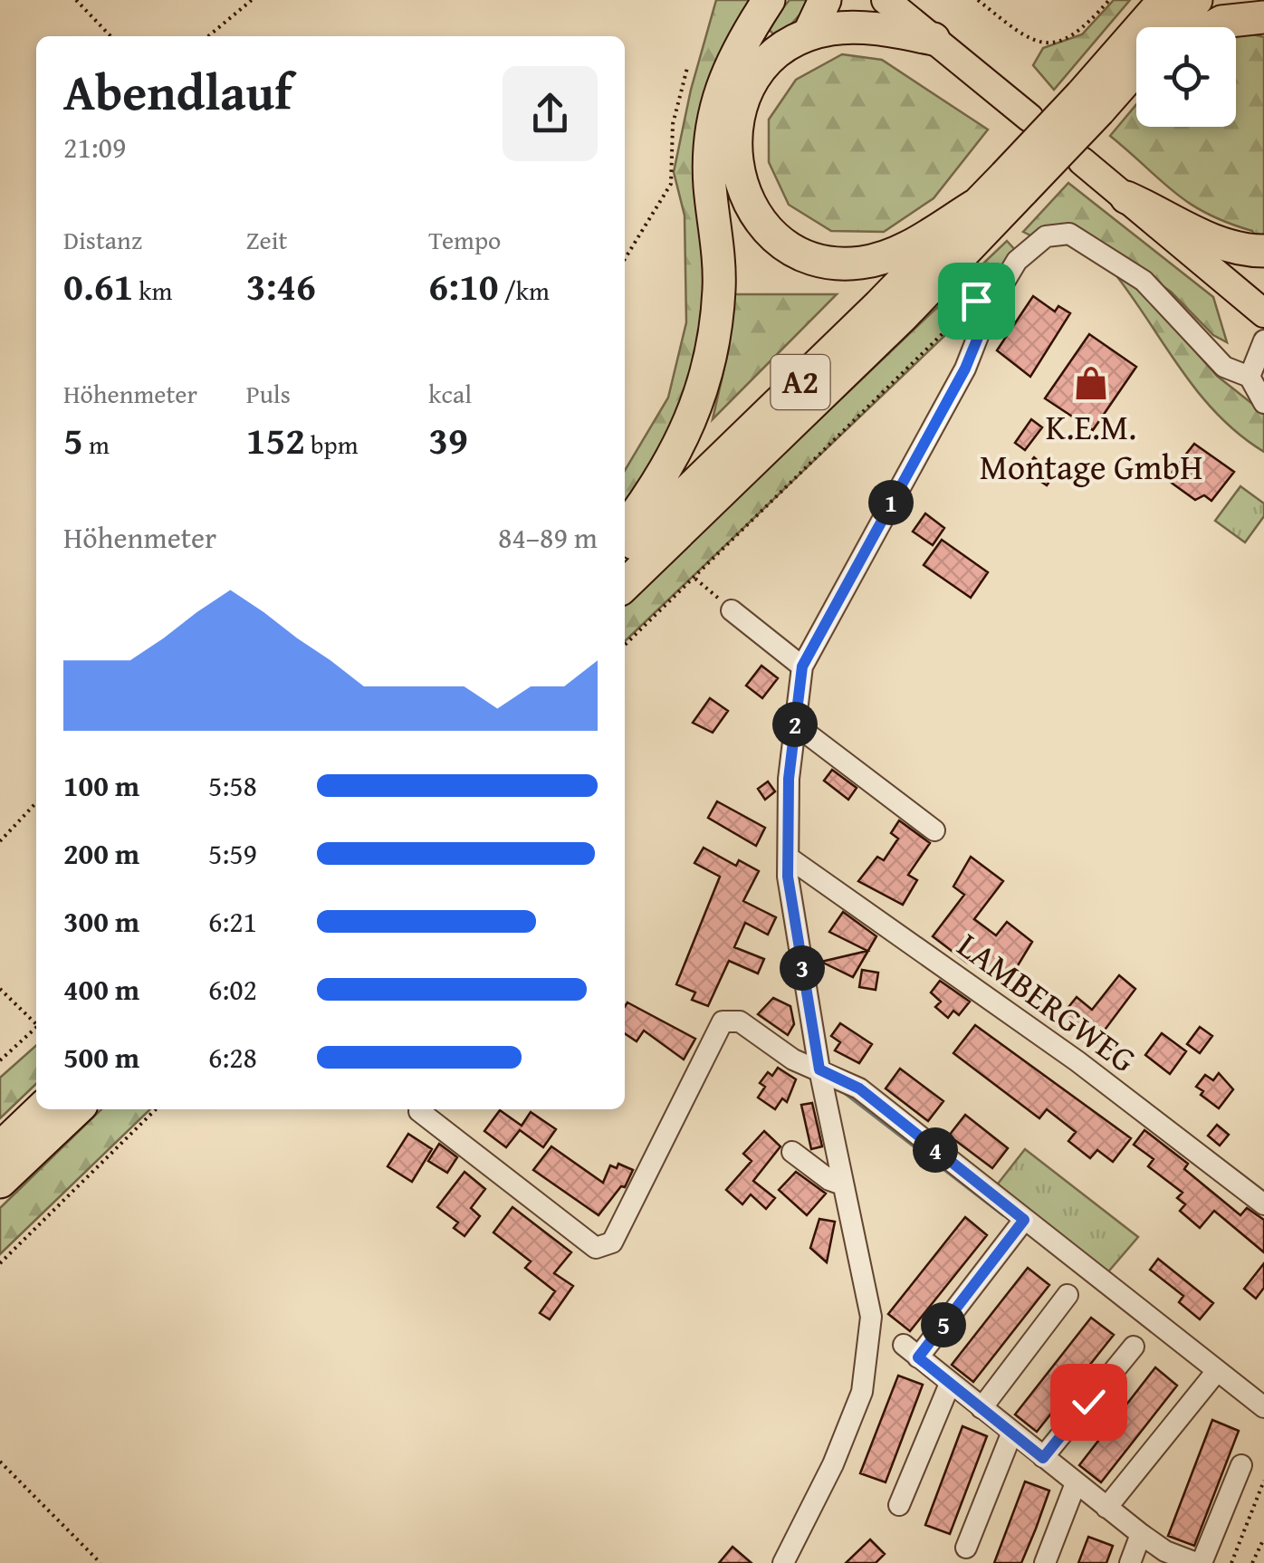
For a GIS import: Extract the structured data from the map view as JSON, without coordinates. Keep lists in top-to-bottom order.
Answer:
{
  "streets": {
    "highway": ["A2"],
    "street": ["LAMBERGWEG"]
  },
  "places": {
    "shop": ["K.E.M. Montage GmbH"]
  },
  "page": {
    "heading": ["Abendlauf", "21:09"],
    "stats": [
      ["Distanz", "0.61 km"],
      ["Zeit", "3:46"],
      ["Tempo", "6:10 /km"],
      ["Höhenmeter", "5 m"],
      ["Puls", "152 bpm"],
      ["kcal", "39"]
    ],
    "pins": [
      "1",
      "2",
      "3",
      "4",
      "5"
    ],
    "chart": ["Höhenmeter", "84–89 m"],
    "list": [
      {
        "name": "100 m",
        "note": "5:58"
      },
      {
        "name": "200 m",
        "note": "5:59"
      },
      {
        "name": "300 m",
        "note": "6:21"
      },
      {
        "name": "400 m",
        "note": "6:02"
      },
      {
        "name": "500 m",
        "note": "6:28"
      }
    ]
  }
}
